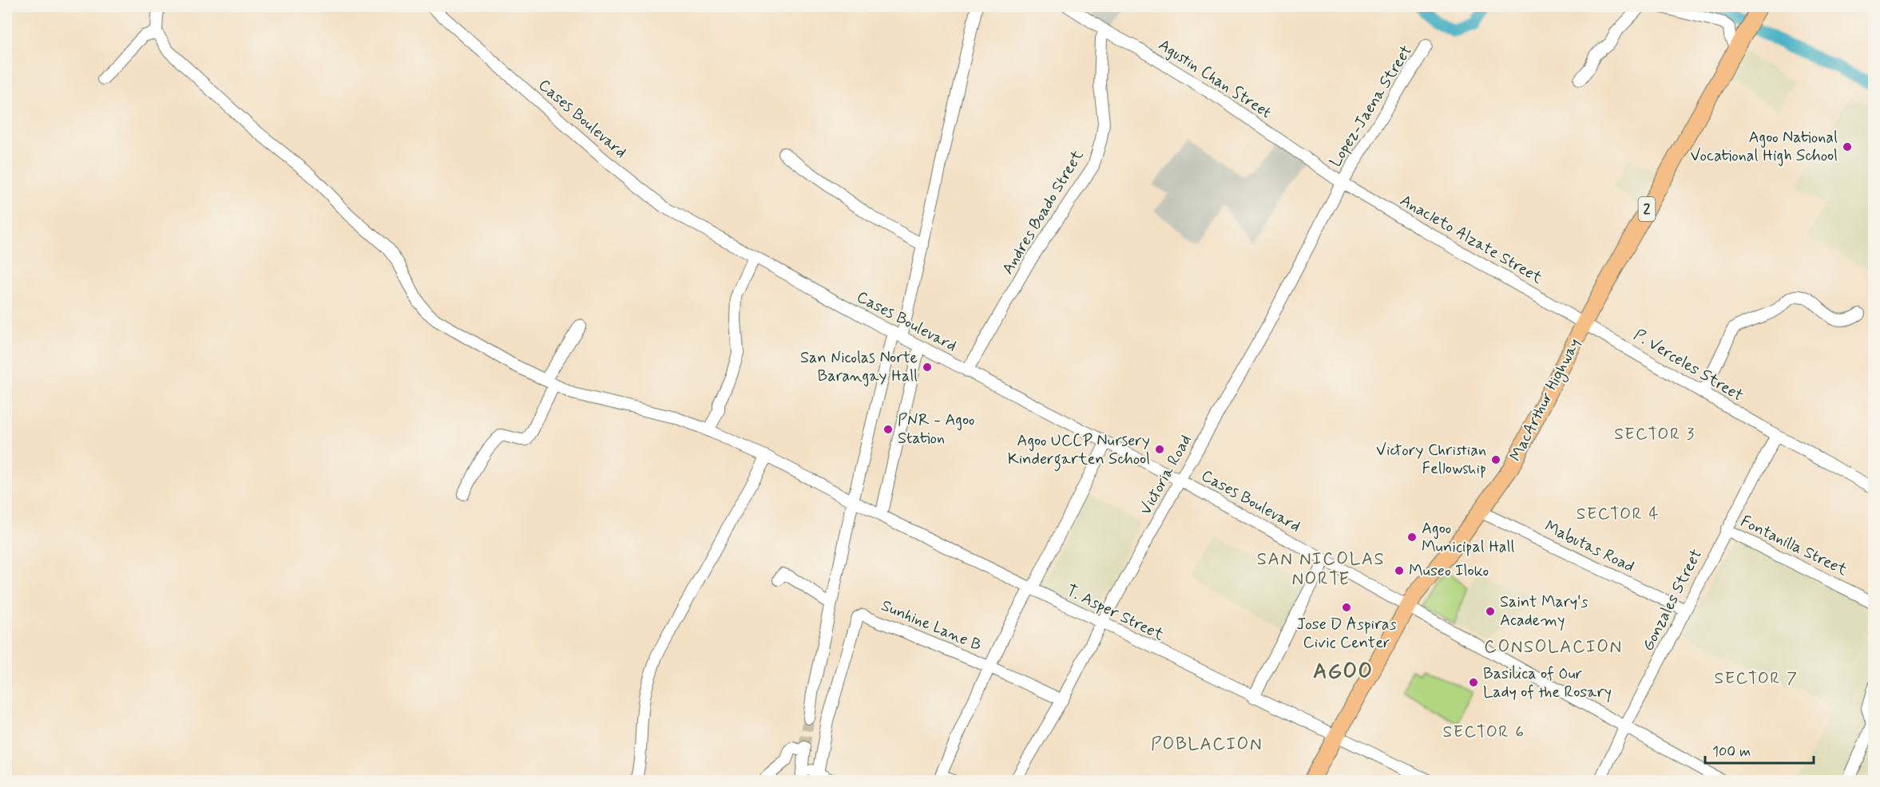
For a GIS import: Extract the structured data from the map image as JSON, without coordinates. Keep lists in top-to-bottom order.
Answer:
{
  "streets": {
    "highway": ["2", "MacArthur Highway"],
    "street": [
      "Agustin Chan Street",
      "Lopez-Jaena Street",
      "Cases Boulevard",
      "Andres Boado Street",
      "Anacleto Alzate Street",
      "P. Verceles Street",
      "Victoria Road",
      "Fontanilla Street",
      "Mabutas Road",
      "Gonzales Street",
      "T. Asper Street",
      "Sunhine Lane B"
    ]
  },
  "crossings": [
    ["Agustin Chan Street", "Lopez-Jaena Street"],
    ["Agustin Chan Street", "Andres Boado Street"],
    ["Agustin Chan Street", "Anacleto Alzate Street"],
    ["Agustin Chan Street", "Victoria Road"],
    ["Lopez-Jaena Street", "Anacleto Alzate Street"],
    ["Lopez-Jaena Street", "Victoria Road"],
    ["Cases Boulevard", "Andres Boado Street"],
    ["Cases Boulevard", "MacArthur Highway"],
    ["Cases Boulevard", "Victoria Road"],
    ["Cases Boulevard", "Gonzales Street"],
    ["Anacleto Alzate Street", "P. Verceles Street"],
    ["Anacleto Alzate Street", "MacArthur Highway"],
    ["Anacleto Alzate Street", "Victoria Road"],
    ["P. Verceles Street", "MacArthur Highway"],
    ["P. Verceles Street", "Gonzales Street"],
    ["MacArthur Highway", "Mabutas Road"],
    ["MacArthur Highway", "T. Asper Street"],
    ["Victoria Road", "T. Asper Street"],
    ["Victoria Road", "Sunhine Lane B"],
    ["Fontanilla Street", "Gonzales Street"],
    ["Mabutas Road", "Gonzales Street"]
  ],
  "districts": [
    "SECTOR 3",
    "SECTOR 4",
    "SAN NICOLAS NORTE",
    "CONSOLACION",
    "AGOO",
    "SECTOR 7",
    "SECTOR 6",
    "POBLACION"
  ],
  "places": [
    "Agoo National Vocational High School",
    "San Nicolas Norte Barangay Hall",
    "PNR - Agoo Station",
    "Agoo UCCP Nursery Kindergarten School",
    "Victory Christian Fellowship",
    "Agoo Municipal Hall",
    "Museo Iloko",
    "Jose D Aspiras Civic Center",
    "Saint Mary's Academy",
    "Basilica of Our Lady of the Rosary"
  ],
  "scale_bar": "100 m"
}
